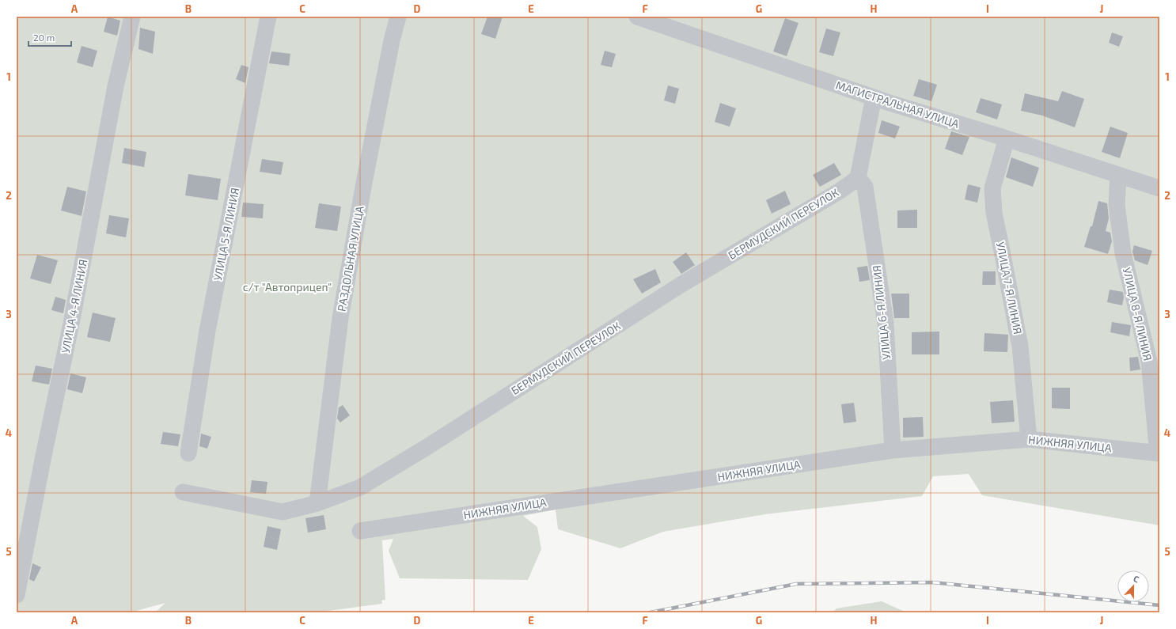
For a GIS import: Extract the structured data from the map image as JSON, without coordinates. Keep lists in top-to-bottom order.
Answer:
{
  "streets": {
    "street": [
      "МАГИСТРАЛЬНАЯ УЛИЦА",
      "БЕРМУДСКИЙ ПЕРЕУЛОК",
      "УЛИЦА 5-Я ЛИНИЯ",
      "РАЗДОЛЬНАЯ УЛИЦА",
      "УЛИЦА 7-Я ЛИНИЯ",
      "УЛИЦА 4-Я ЛИНИЯ",
      "УЛИЦА 6-Я ЛИНИЯ",
      "УЛИЦА 8-Я ЛИНИЯ",
      "НИЖНЯЯ УЛИЦА"
    ]
  },
  "crossings": [
    ["МАГИСТРАЛЬНАЯ УЛИЦА", "УЛИЦА 7-Я ЛИНИЯ"],
    ["МАГИСТРАЛЬНАЯ УЛИЦА", "УЛИЦА 8-Я ЛИНИЯ"],
    ["БЕРМУДСКИЙ ПЕРЕУЛОК", "РАЗДОЛЬНАЯ УЛИЦА"],
    ["БЕРМУДСКИЙ ПЕРЕУЛОК", "УЛИЦА 6-Я ЛИНИЯ"],
    ["УЛИЦА 7-Я ЛИНИЯ", "НИЖНЯЯ УЛИЦА"],
    ["УЛИЦА 6-Я ЛИНИЯ", "НИЖНЯЯ УЛИЦА"],
    ["УЛИЦА 8-Я ЛИНИЯ", "НИЖНЯЯ УЛИЦА"]
  ],
  "parks": ["с/т \"Автоприцеп\""],
  "scale_bar": "20 m",
  "north": "top",
  "grid": {
    "columns": [
      "A",
      "B",
      "C",
      "D",
      "E",
      "F",
      "G",
      "H",
      "I",
      "J"
    ],
    "rows": [
      "1",
      "2",
      "3",
      "4",
      "5"
    ]
  }
}
